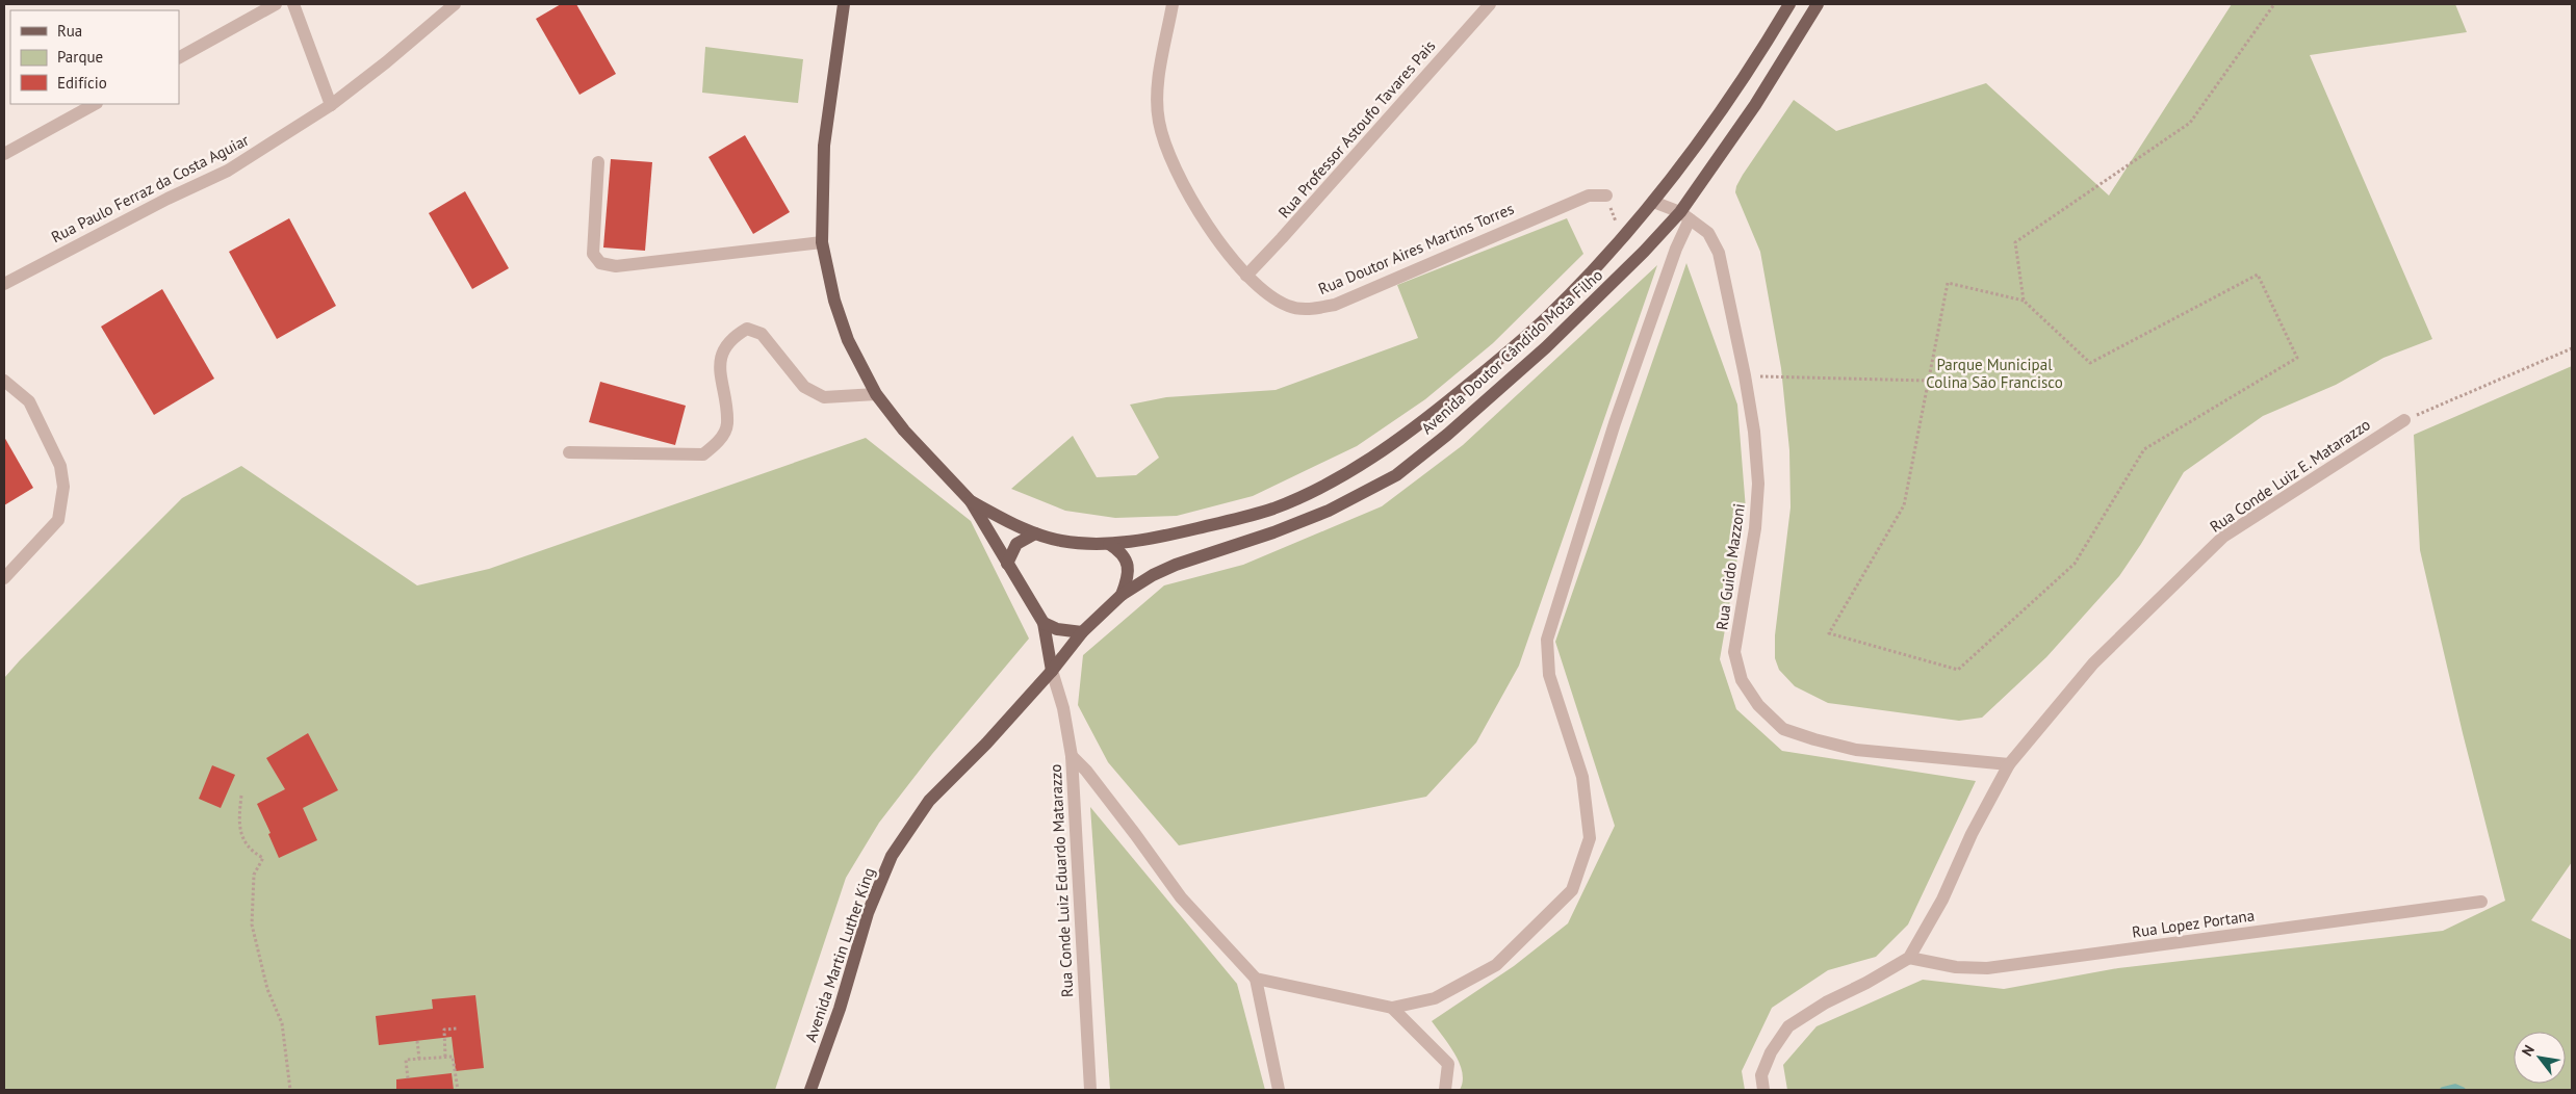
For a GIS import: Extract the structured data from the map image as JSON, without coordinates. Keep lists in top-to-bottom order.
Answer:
{
  "streets": {
    "main road": ["Avenida Doutor Cândido Mota Filho", "Avenida Martin Luther King"],
    "street": [
      "Rua Professor Astoufo Tavares Pais",
      "Rua Paulo Ferraz da Costa Aguiar",
      "Rua Doutor Aires Martins Torres",
      "Rua Conde Luiz E. Matarazzo",
      "Rua Guido Mazzoni",
      "Rua Conde Luiz Eduardo Matarazzo",
      "Rua Lopez Portana"
    ]
  },
  "crossings": [
    ["Rua Professor Astoufo Tavares Pais", "Rua Doutor Aires Martins Torres"],
    ["Avenida Doutor Cândido Mota Filho", "Rua Guido Mazzoni"],
    ["Avenida Doutor Cândido Mota Filho", "Avenida Martin Luther King"],
    ["Rua Conde Luiz E. Matarazzo", "Rua Guido Mazzoni"],
    ["Rua Conde Luiz Eduardo Matarazzo", "Avenida Martin Luther King"]
  ],
  "parks": ["Parque Municipal Colina São Francisco"],
  "legend": ["Rua", "Parque", "Edifício"],
  "north": "top left"
}
